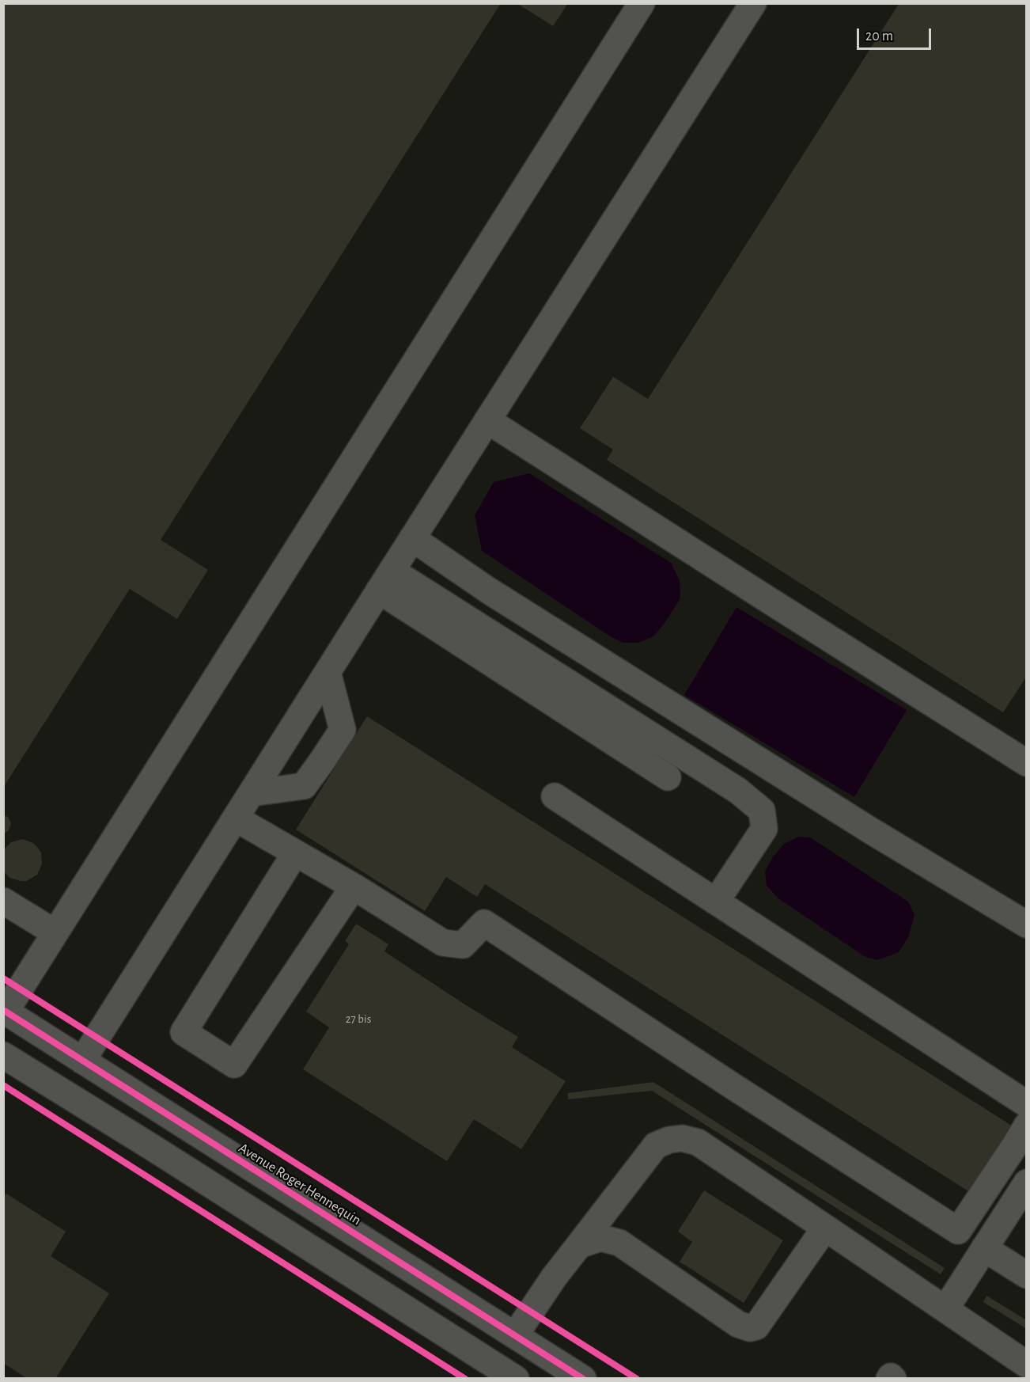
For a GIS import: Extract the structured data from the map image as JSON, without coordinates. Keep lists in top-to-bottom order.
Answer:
{
  "streets": {
    "street": ["Avenue Roger Hennequin"]
  },
  "house_numbers": ["27 bis"],
  "scale_bar": "20 m"
}
